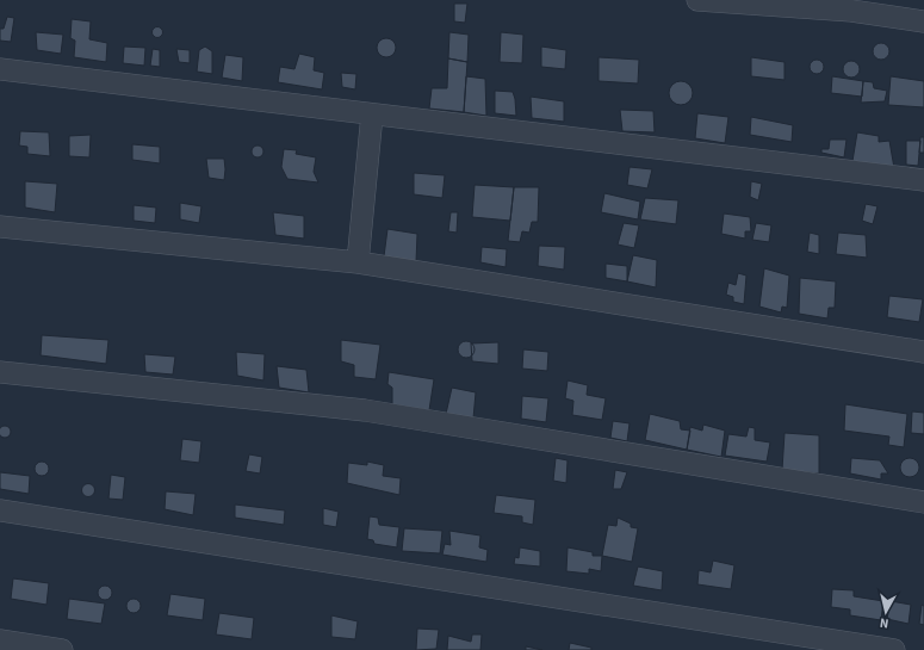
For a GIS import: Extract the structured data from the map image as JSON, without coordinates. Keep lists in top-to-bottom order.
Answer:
{
  "north": "bottom"
}
